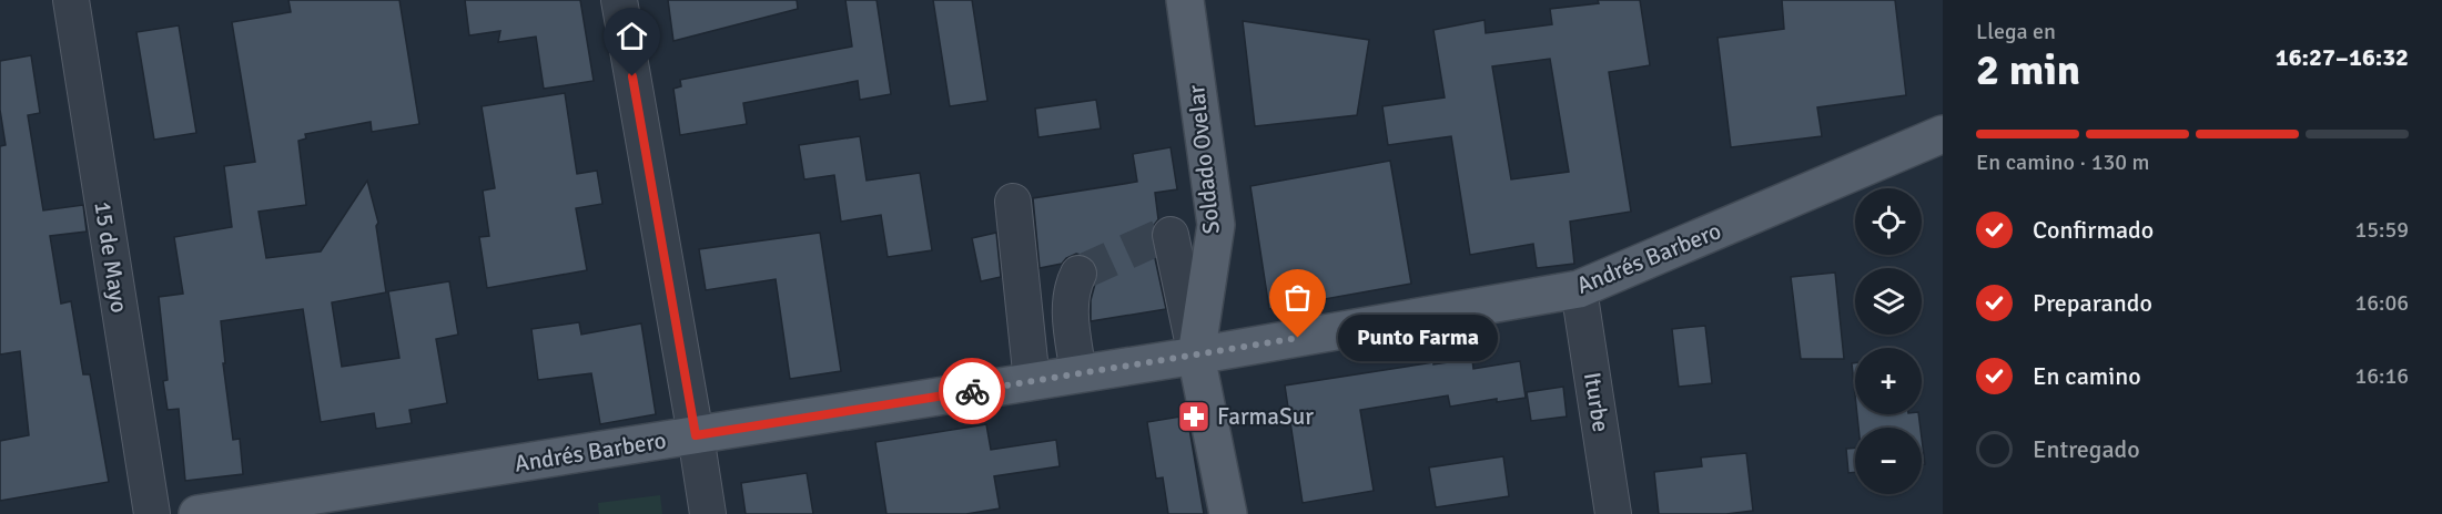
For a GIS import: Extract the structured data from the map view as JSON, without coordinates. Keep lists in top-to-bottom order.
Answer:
{
  "streets": {
    "main road": ["Soldado Ovelar", "Andrés Barbero"],
    "street": ["15 de Mayo", "Iturbe"]
  },
  "crossings": [
    ["Soldado Ovelar", "Andrés Barbero"],
    ["Andrés Barbero", "Iturbe"]
  ],
  "places": {
    "other": ["Punto Farma"],
    "pharmacy": ["FarmaSur"]
  },
  "page": {
    "heading": ["2 min", "Llega en", "16:27–16:32"],
    "bar": "En camino · 130 m",
    "map_buttons": ["+", "−"],
    "list": [
      ["Confirmado", "15:59"],
      ["Preparando", "16:06"],
      ["En camino", "16:16"],
      "Entregado"
    ],
    "bubble": "Punto Farma"
  }
}
